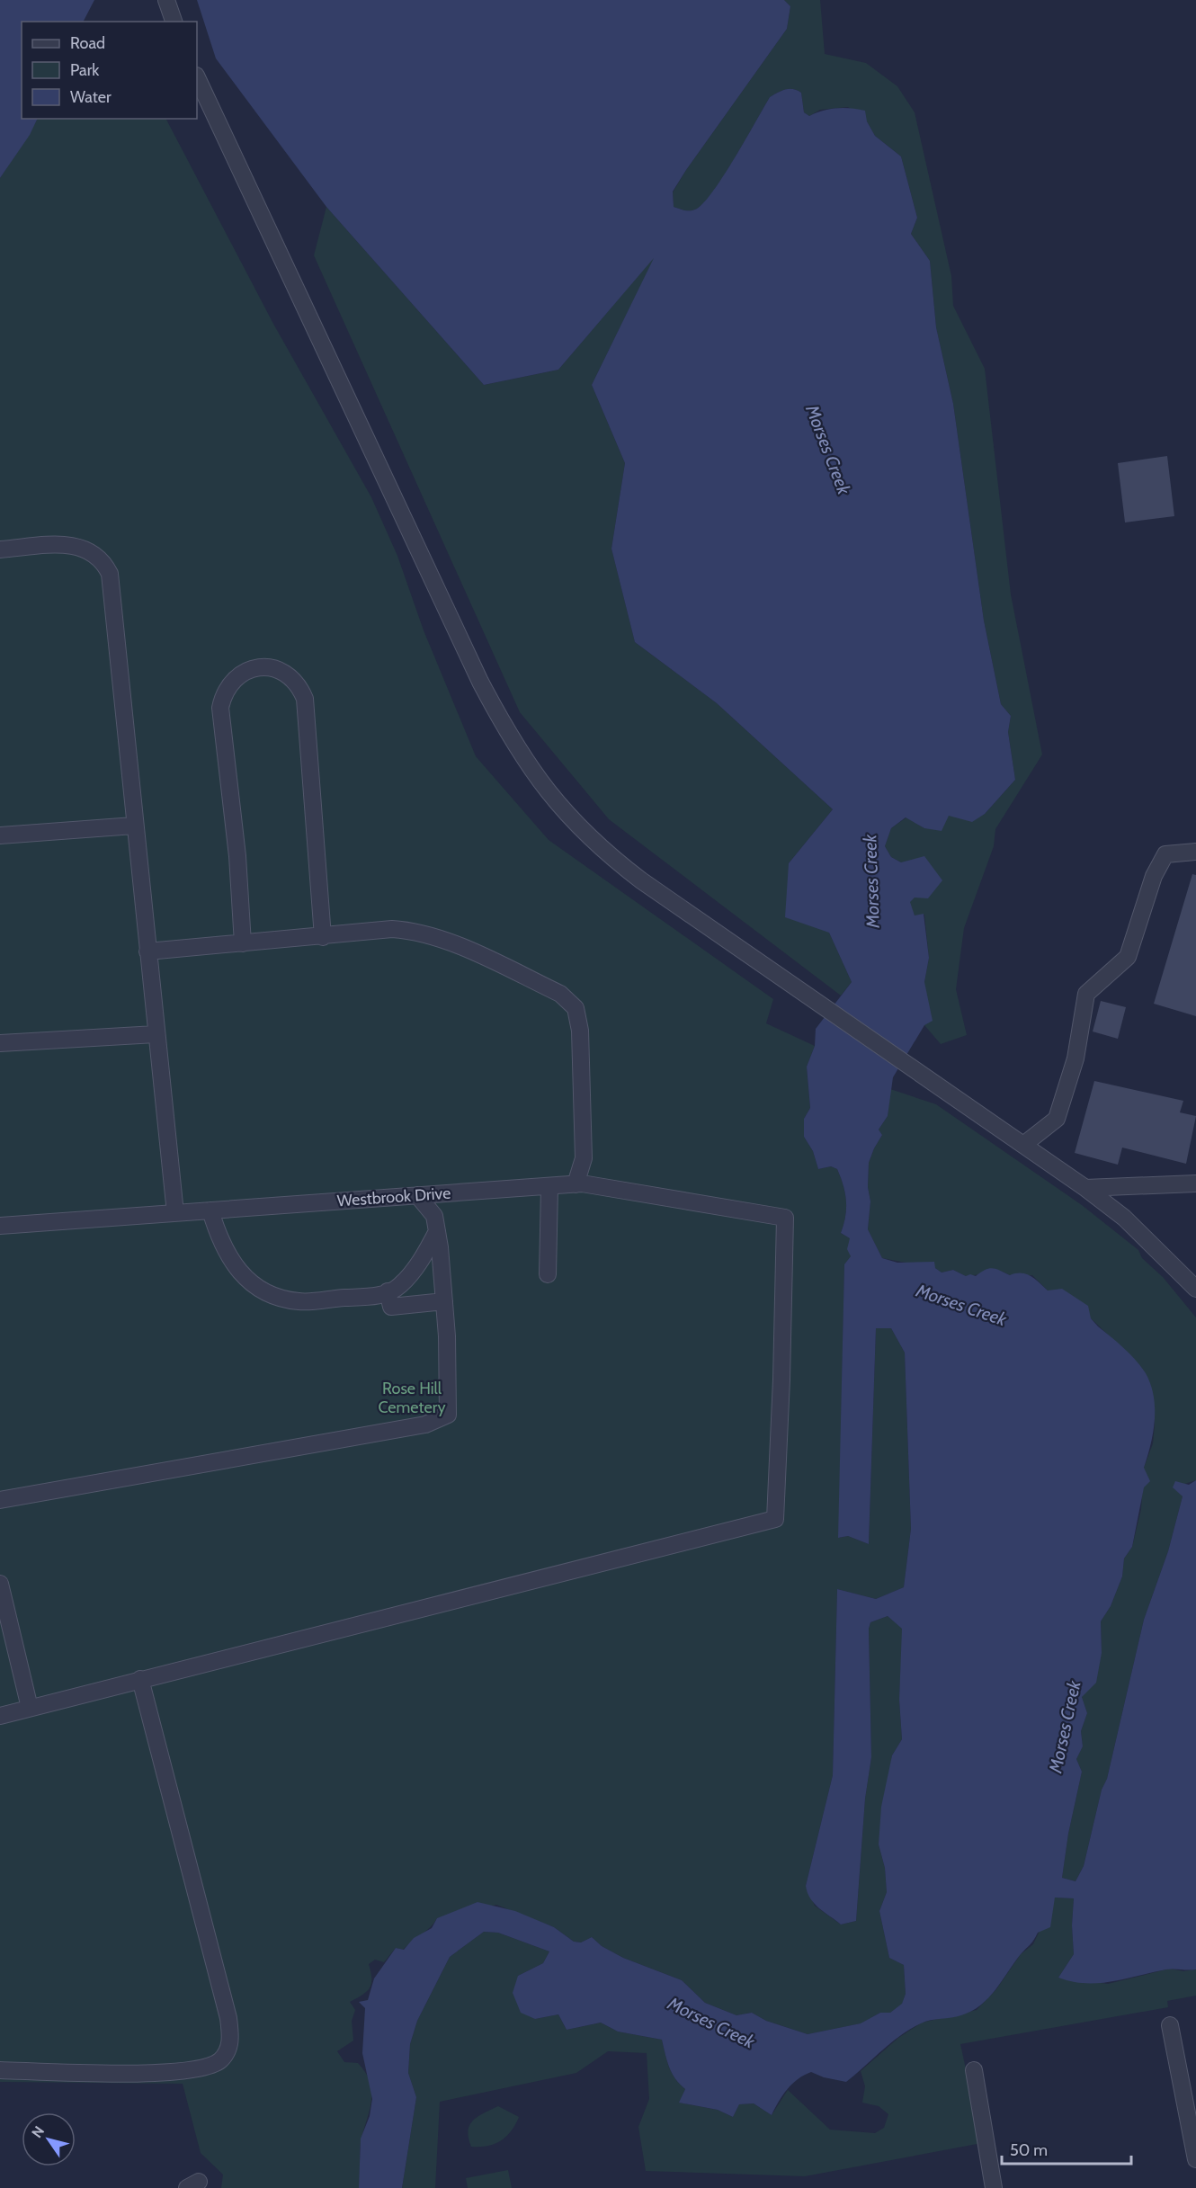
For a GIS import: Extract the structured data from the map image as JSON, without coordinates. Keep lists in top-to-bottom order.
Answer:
{
  "streets": {
    "street": ["Westbrook Drive"]
  },
  "water": ["Morses Creek"],
  "parks": ["Rose Hill Cemetery"],
  "legend": ["Road", "Park", "Water"],
  "scale_bar": "50 m",
  "north": "top left"
}
